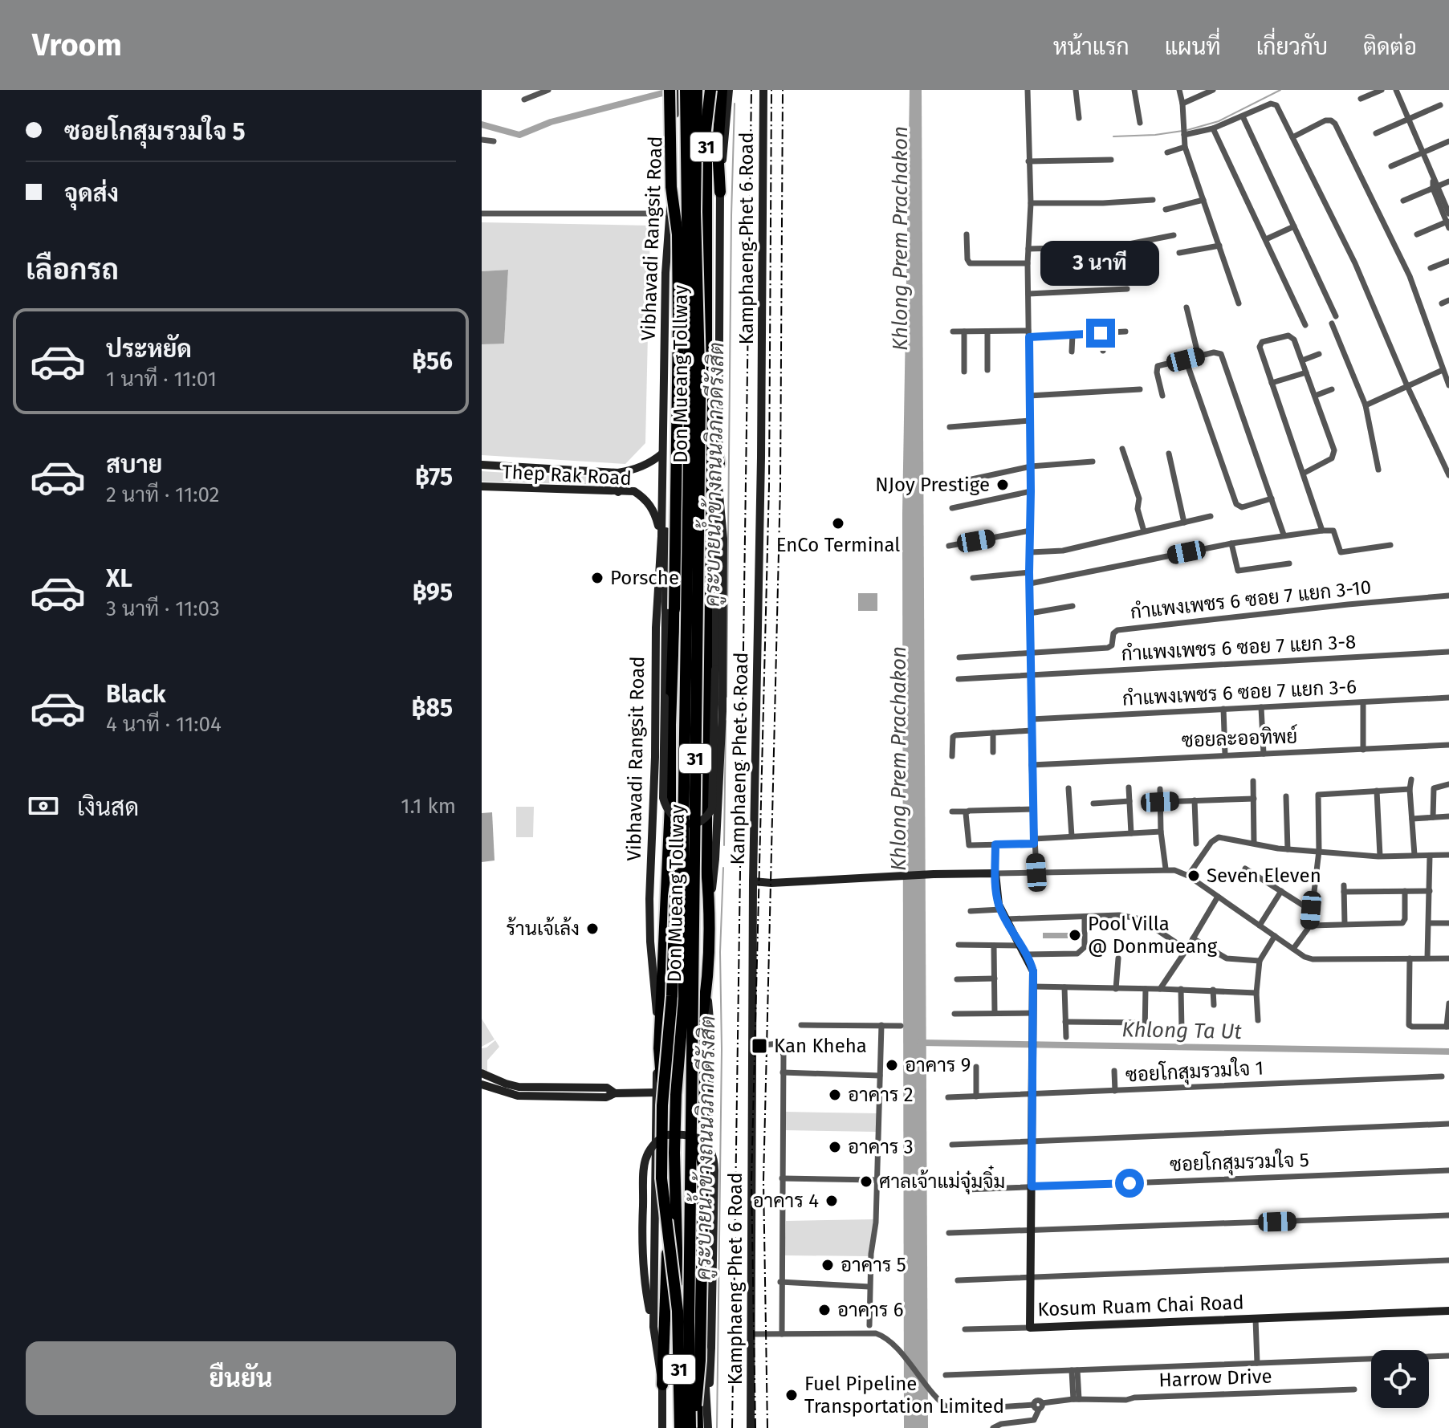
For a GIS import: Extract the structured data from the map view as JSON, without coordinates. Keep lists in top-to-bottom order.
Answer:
{
  "streets": {
    "highway": ["31", "Vibhavadi Rangsit Road", "Don Mueang Tollway"],
    "main road": ["Kamphaeng Phet 6 Road", "Thep Rak Road", "Kosum Ruam Chai Road"],
    "street": [
      "กำแพงเพชร 6 ซอย 7 แยก 3-10",
      "กำแพงเพชร 6 ซอย 7 แยก 3-8",
      "กำแพงเพชร 6 ซอย 7 แยก 3-6",
      "ซอยละออทิพย์",
      "ซอยโกสุมรวมใจ 1",
      "ซอยโกสุมรวมใจ 5",
      "Harrow Drive"
    ]
  },
  "crossings": [
    ["31", "Don Mueang Tollway"],
    ["Vibhavadi Rangsit Road", "Don Mueang Tollway"],
    ["Vibhavadi Rangsit Road", "Thep Rak Road"],
    ["Kamphaeng Phet 6 Road", "Harrow Drive"],
    ["ซอยโกสุมรวมใจ 1", "Kosum Ruam Chai Road"],
    ["ซอยโกสุมรวมใจ 5", "Kosum Ruam Chai Road"]
  ],
  "water": ["Khlong Prem Prachakon", "คูระบายน้ำข้างถนนวิภาวดีรังสิต", "Khlong Ta Ut"],
  "places": {
    "other": [
      "NJoy Prestige",
      "EnCo Terminal",
      "Porsche",
      "Seven Eleven",
      "ร้านเจ้เล้ง",
      "Pool Villa @ Donmueang",
      "อาคาร 9",
      "อาคาร 2",
      "อาคาร 3",
      "ศาลเจ้าแม่จุ๋มจิ๋ม",
      "อาคาร 4",
      "อาคาร 5",
      "อาคาร 6",
      "Fuel Pipeline Transportation Limited"
    ],
    "transit": ["Kan Kheha"]
  },
  "page": {
    "header": "Vroom",
    "nav": [
      "หน้าแรก",
      "แผนที่",
      "เกี่ยวกับ",
      "ติดต่อ"
    ],
    "banner": ["ซอยโกสุมรวมใจ 5", "จุดส่ง"],
    "heading": "เลือกรถ",
    "bubble": "3 นาที",
    "list": [
      {
        "name": "ประหยัด",
        "note": "1 นาที · 11:01",
        "value": "฿56"
      },
      {
        "name": "สบาย",
        "note": "2 นาที · 11:02",
        "value": "฿75"
      },
      {
        "name": "XL",
        "note": "3 นาที · 11:03",
        "value": "฿95"
      },
      {
        "name": "Black",
        "note": "4 นาที · 11:04",
        "value": "฿85"
      }
    ],
    "pay": ["เงินสด", "1.1 km"],
    "buttons": "ยืนยัน"
  }
}
